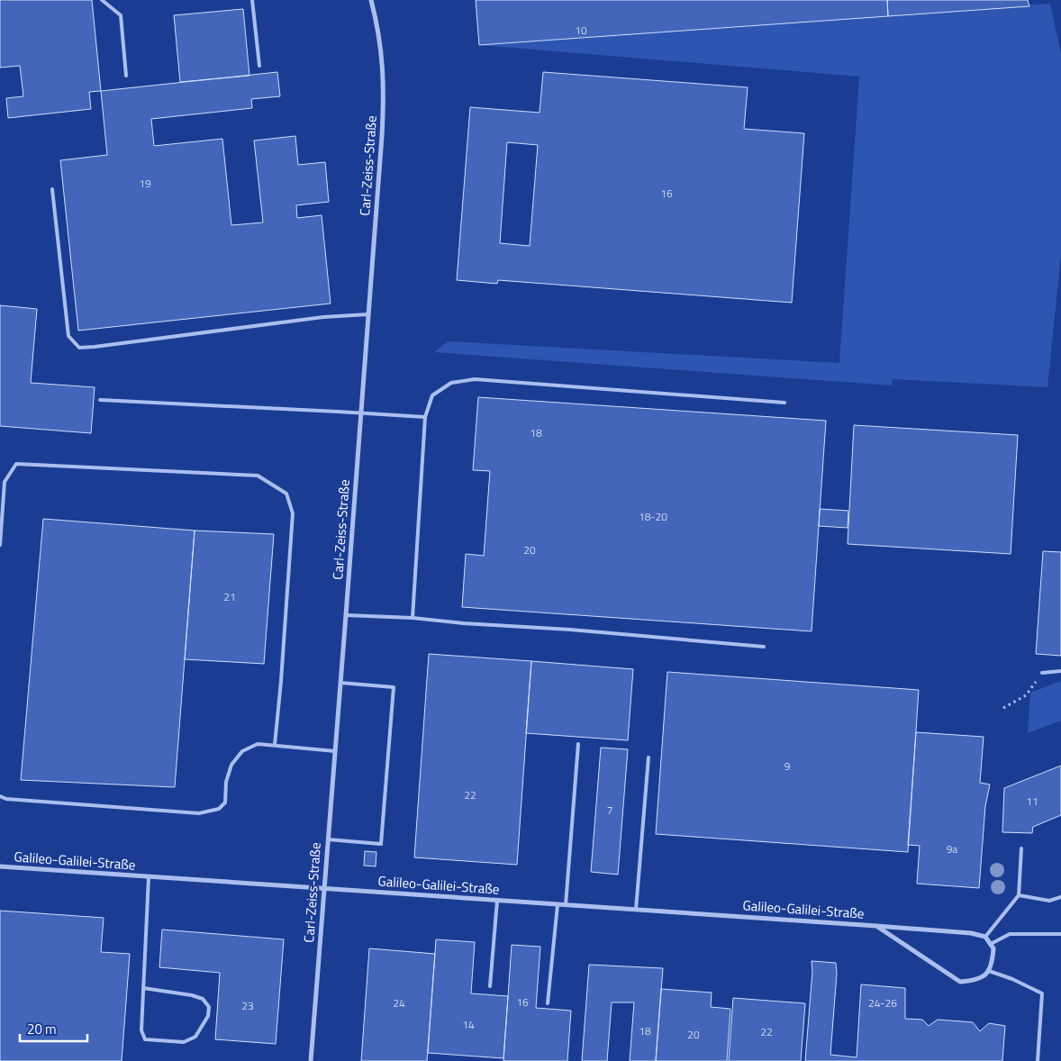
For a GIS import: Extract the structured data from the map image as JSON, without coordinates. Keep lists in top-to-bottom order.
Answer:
{
  "streets": {
    "street": ["Carl-Zeiss-Straße", "Galileo-Galilei-Straße"]
  },
  "crossings": [
    ["Carl-Zeiss-Straße", "Galileo-Galilei-Straße"]
  ],
  "house_numbers": [
    "10",
    "19",
    "16",
    "18",
    "18-20",
    "20",
    "21",
    "9",
    "22",
    "11",
    "7",
    "9a",
    "16",
    "24",
    "24-26",
    "23",
    "14",
    "18",
    "22",
    "20"
  ],
  "scale_bar": "20 m"
}
